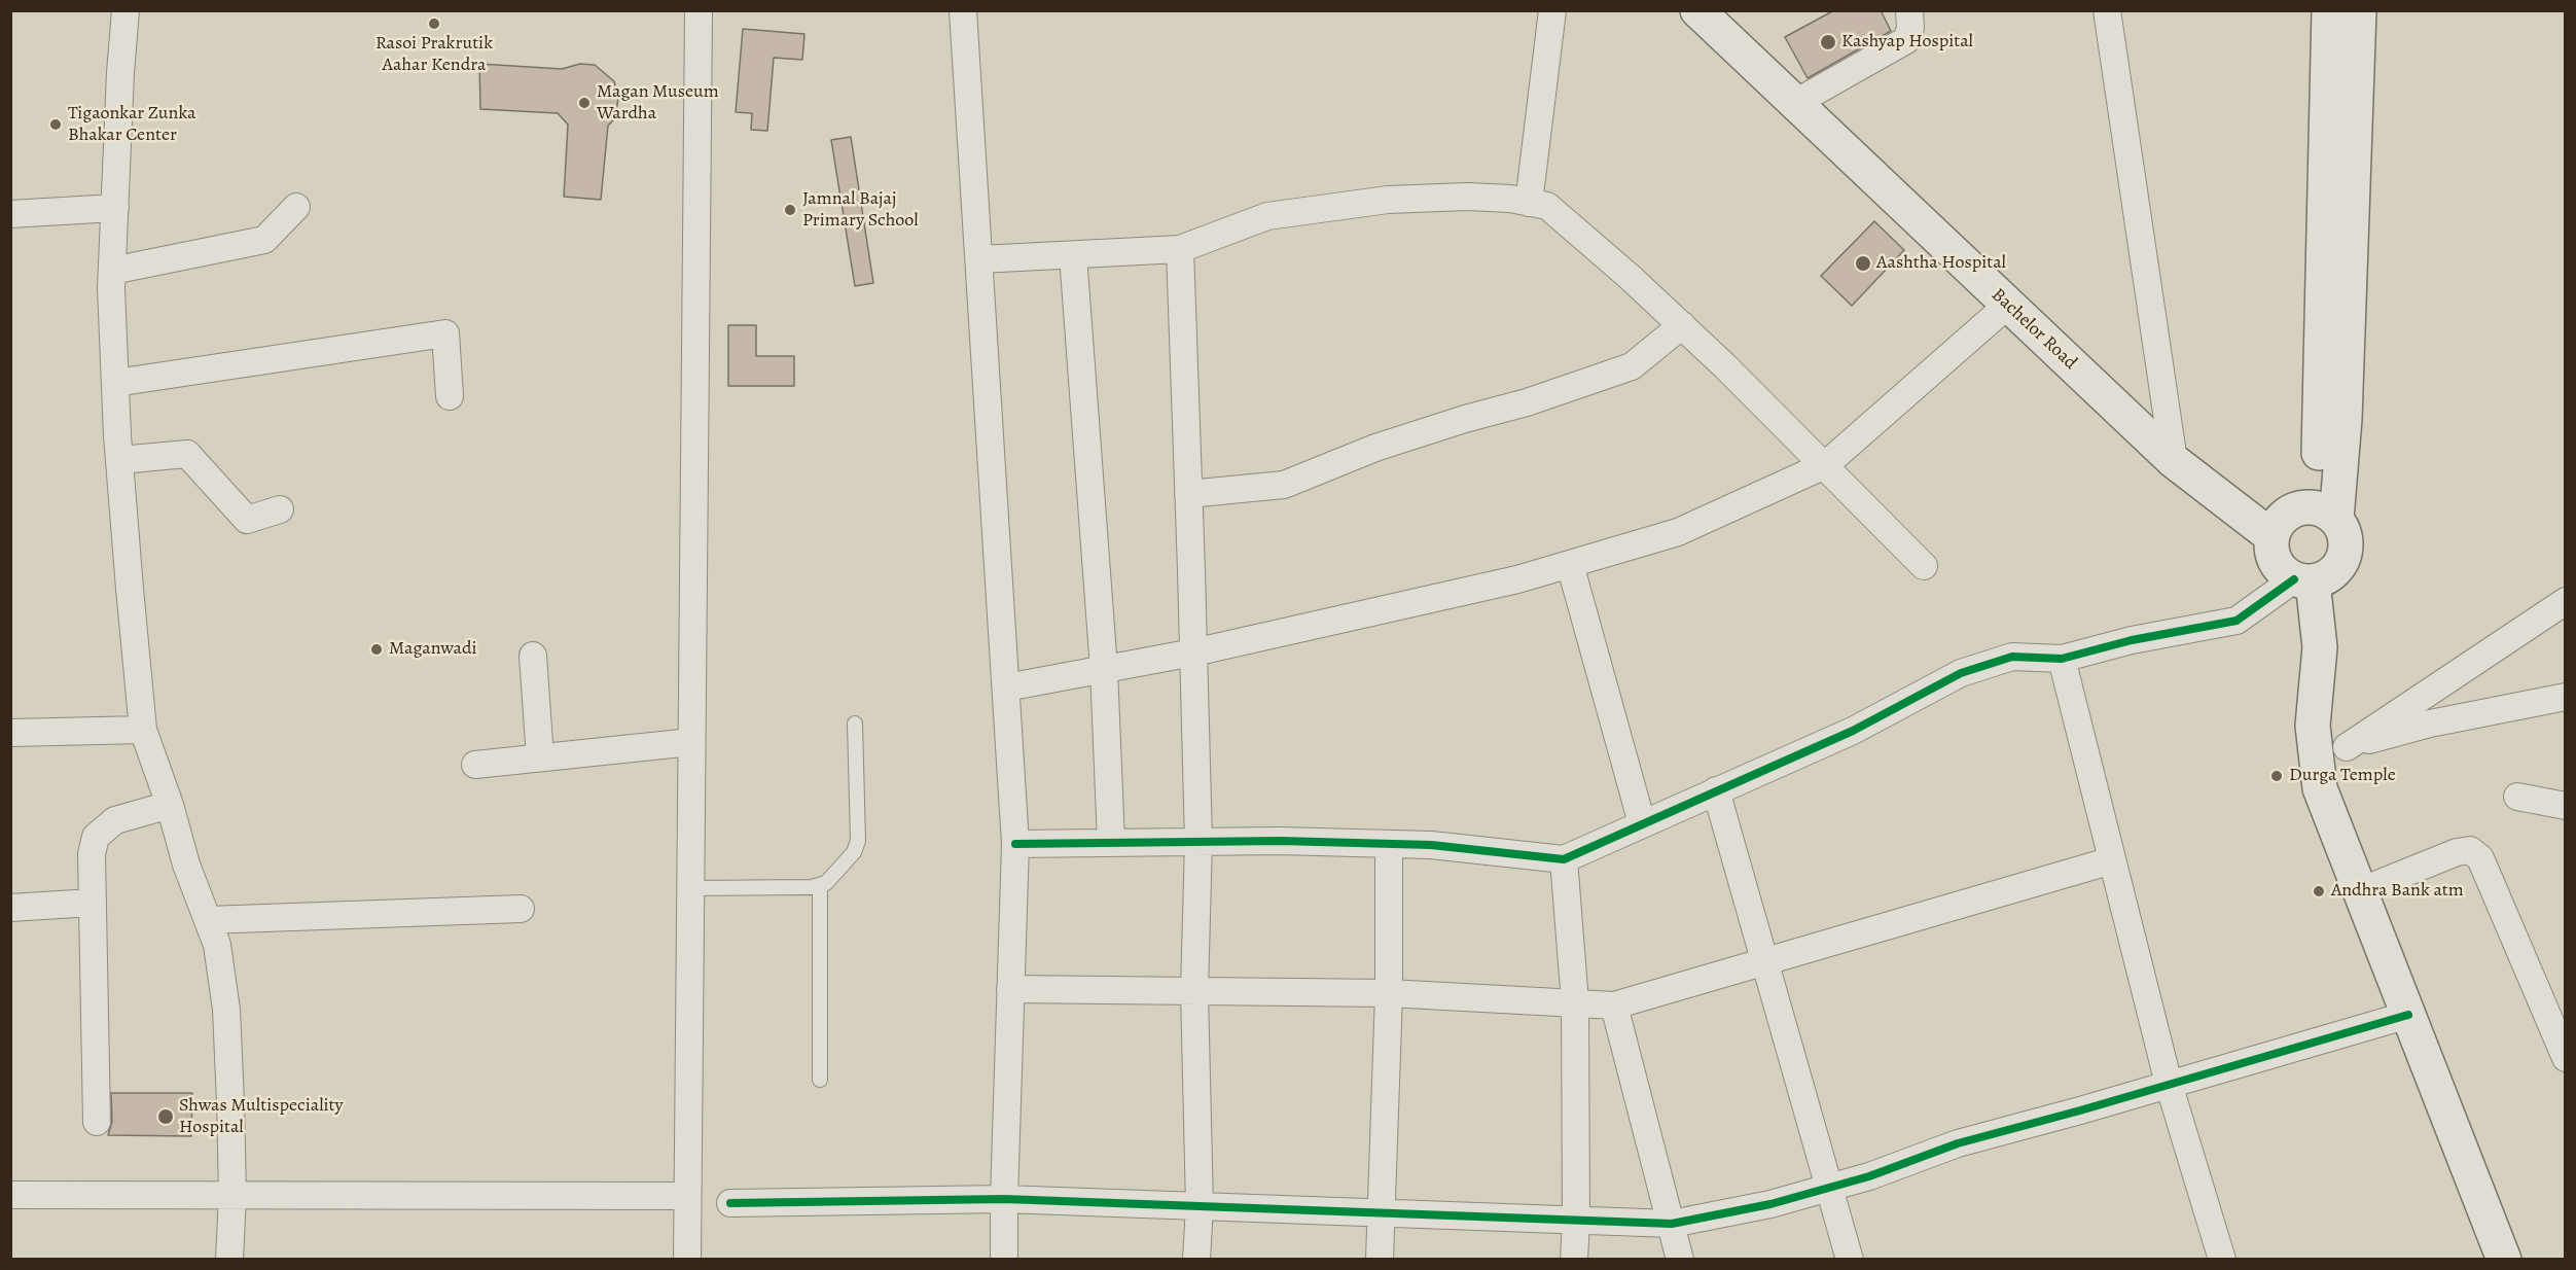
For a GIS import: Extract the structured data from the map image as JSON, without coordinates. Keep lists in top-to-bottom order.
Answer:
{
  "streets": {
    "main road": ["Bachelor Road"]
  },
  "places": [
    "Rasoi Prakrutik Aahar Kendra",
    "Kashyap Hospital",
    "Magan Museum Wardha",
    "Tigaonkar Zunka Bhakar Center",
    "Jamnal Bajaj Primary School",
    "Aashtha Hospital",
    "Maganwadi",
    "Durga Temple",
    "Andhra Bank atm",
    "Shwas Multispeciality Hospital"
  ]
}
